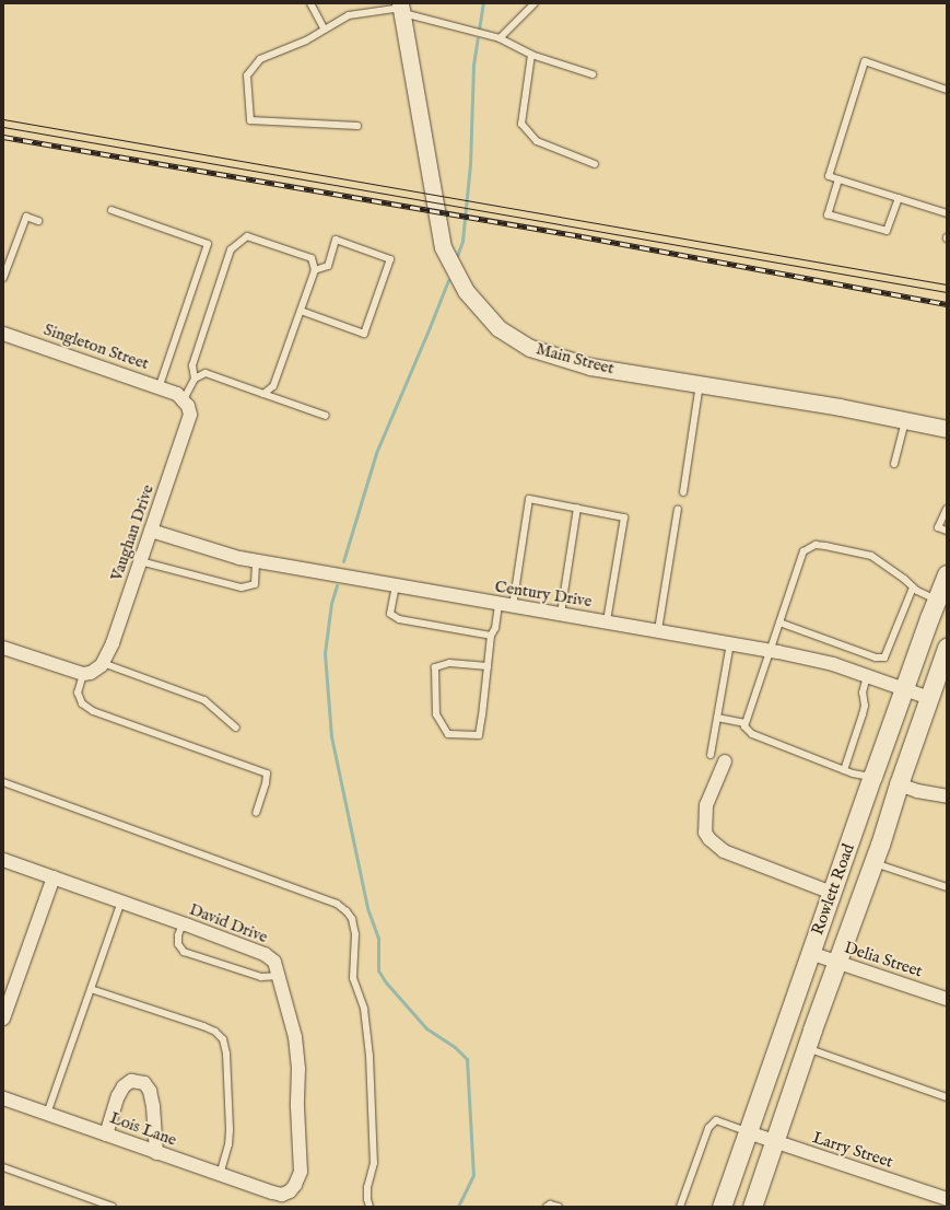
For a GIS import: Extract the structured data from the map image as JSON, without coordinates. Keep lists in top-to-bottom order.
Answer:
{
  "streets": {
    "main road": ["Rowlett Road"],
    "street": [
      "Singleton Street",
      "Main Street",
      "Vaughan Drive",
      "Century Drive",
      "David Drive",
      "Delia Street",
      "Lois Lane",
      "Larry Street"
    ]
  },
  "crossings": [
    ["Singleton Street", "Vaughan Drive"],
    ["Vaughan Drive", "Century Drive"],
    ["Century Drive", "Rowlett Road"],
    ["Rowlett Road", "Delia Street"],
    ["Rowlett Road", "Larry Street"],
    ["David Drive", "Lois Lane"]
  ]
}
